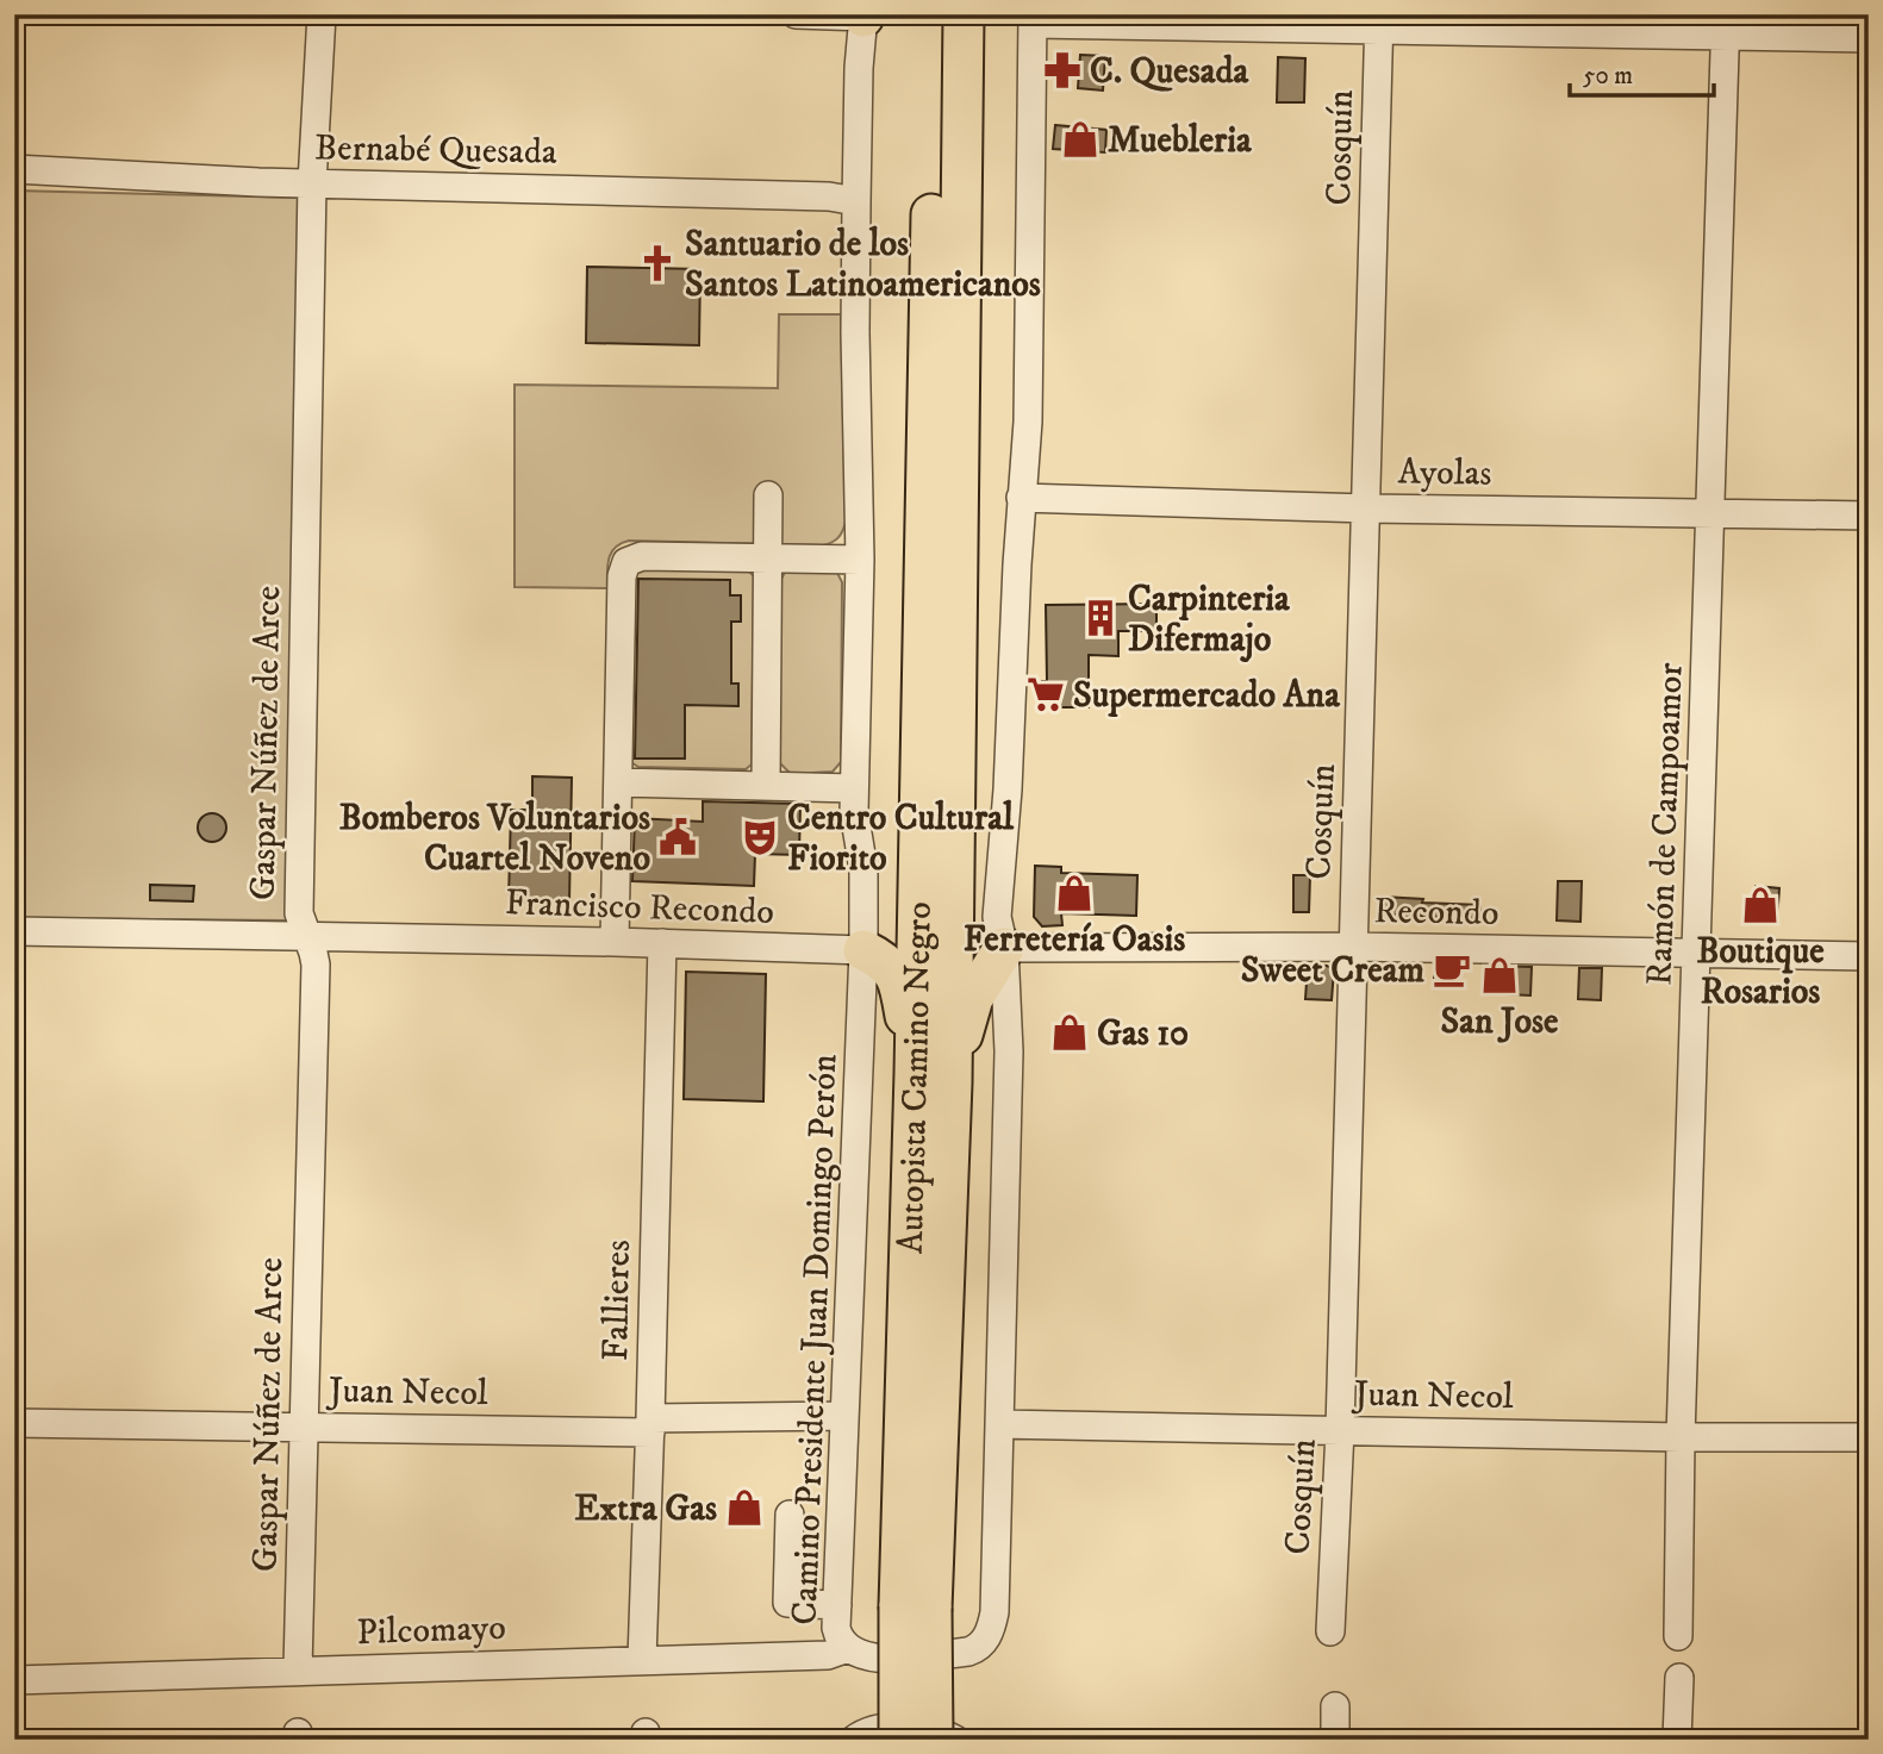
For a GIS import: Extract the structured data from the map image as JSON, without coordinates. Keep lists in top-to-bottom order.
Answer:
{
  "streets": {
    "highway": ["Autopista Camino Negro"],
    "street": [
      "Cosquín",
      "Bernabé Quesada",
      "Ayolas",
      "Gaspar Núñez de Arce",
      "Ramón de Campoamor",
      "Francisco Recondo",
      "Recondo",
      "Fallieres",
      "Camino Presidente Juan Domingo Perón",
      "Juan Necol",
      "Pilcomayo"
    ]
  },
  "crossings": [
    ["Cosquín", "Ayolas"],
    ["Cosquín", "Recondo"],
    ["Cosquín", "Juan Necol"],
    ["Bernabé Quesada", "Gaspar Núñez de Arce"],
    ["Bernabé Quesada", "Camino Presidente Juan Domingo Perón"],
    ["Ayolas", "Ramón de Campoamor"],
    ["Ayolas", "Camino Presidente Juan Domingo Perón"],
    ["Gaspar Núñez de Arce", "Francisco Recondo"],
    ["Gaspar Núñez de Arce", "Juan Necol"],
    ["Gaspar Núñez de Arce", "Pilcomayo"],
    ["Ramón de Campoamor", "Recondo"],
    ["Ramón de Campoamor", "Juan Necol"],
    ["Francisco Recondo", "Fallieres"],
    ["Francisco Recondo", "Camino Presidente Juan Domingo Perón"],
    ["Recondo", "Camino Presidente Juan Domingo Perón"],
    ["Fallieres", "Juan Necol"],
    ["Fallieres", "Pilcomayo"],
    ["Camino Presidente Juan Domingo Perón", "Juan Necol"],
    ["Camino Presidente Juan Domingo Perón", "Pilcomayo"]
  ],
  "places": {
    "pharmacy": ["C. Quesada"],
    "shop": [
      "Muebleria",
      "Ferretería Oasis",
      "Boutique Rosarios",
      "San Jose",
      "Gas 10",
      "Extra Gas"
    ],
    "church": ["Santuario de los Santos Latinoamericanos"],
    "building": ["Carpinteria Difermajo"],
    "supermarket": ["Supermercado Ana"],
    "public building": ["Bomberos Voluntarios Cuartel Noveno"],
    "theatre": ["Centro Cultural Fiorito"],
    "cafe": ["Sweet Cream"]
  },
  "scale_bar": "50 m"
}
